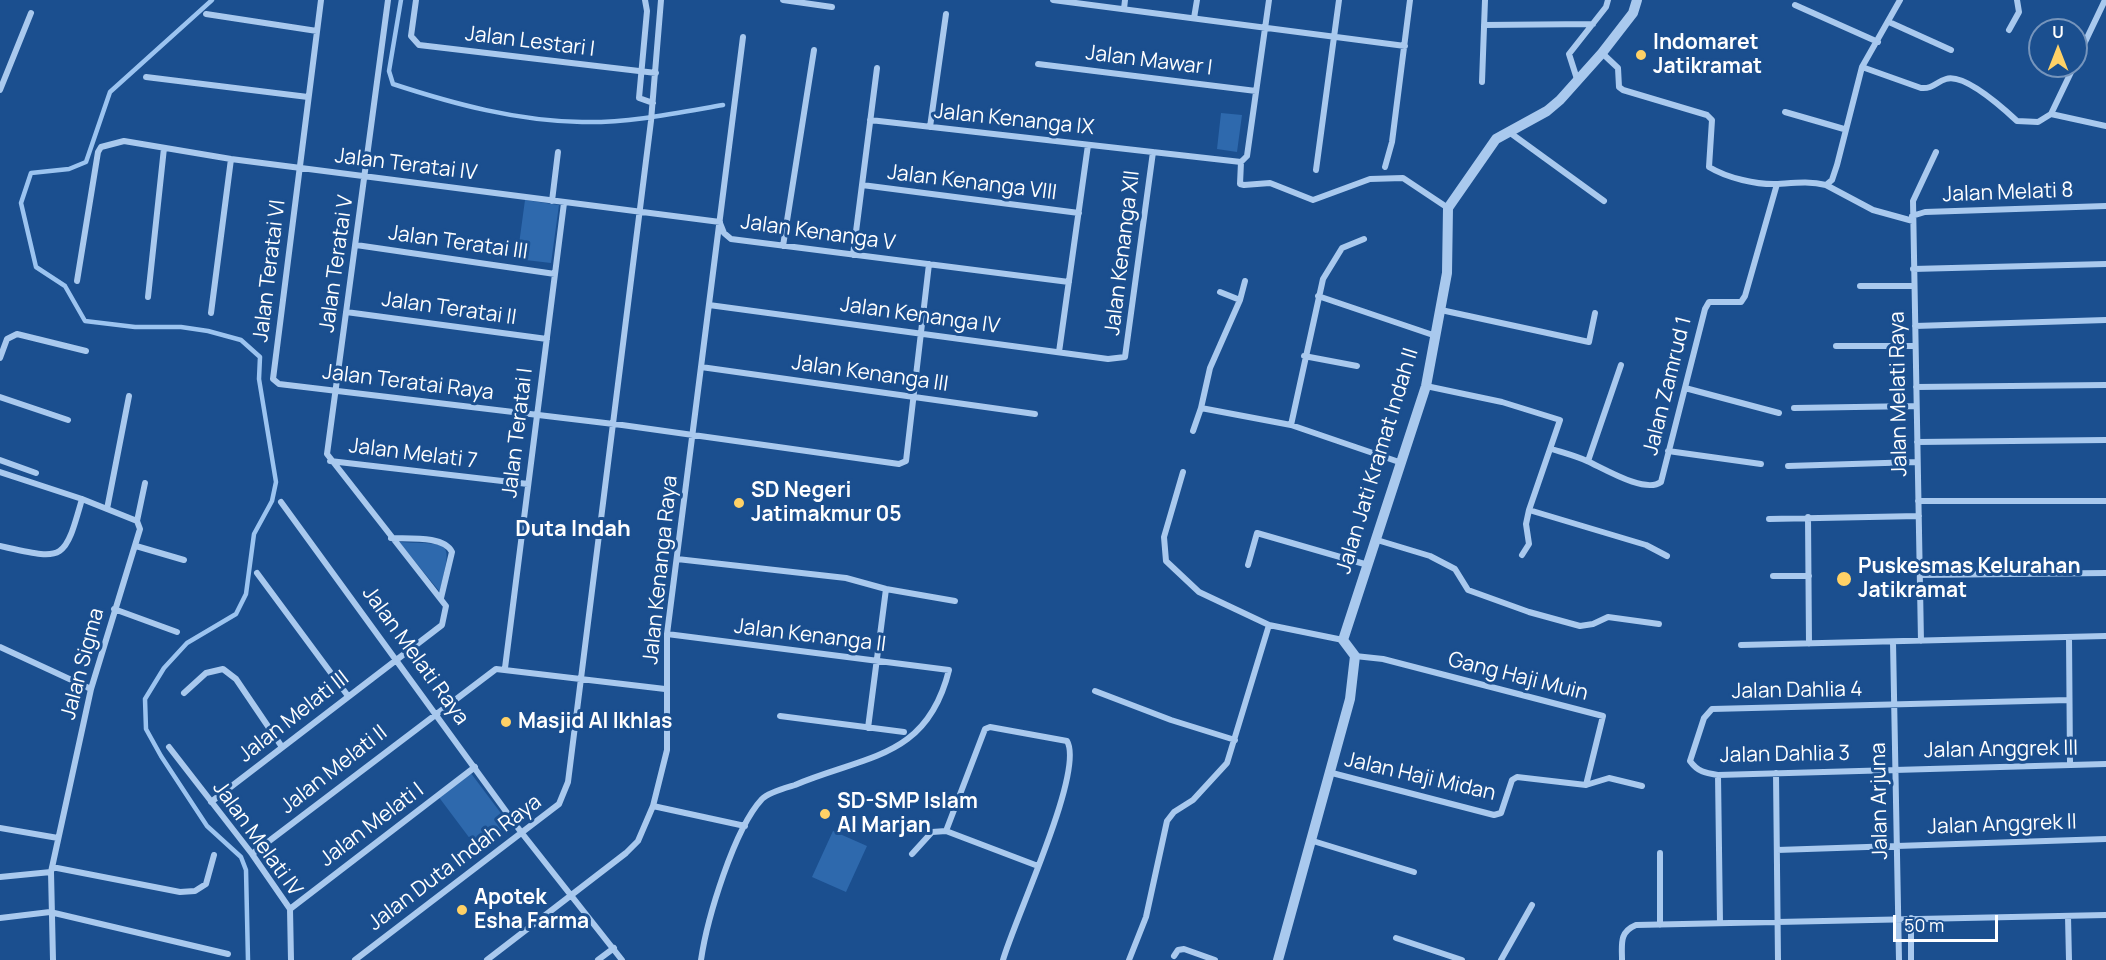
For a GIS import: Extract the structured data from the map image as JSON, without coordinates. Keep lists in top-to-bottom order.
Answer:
{
  "streets": {
    "street": [
      "Jalan Lestari I",
      "Jalan Mawar I",
      "Jalan Kenanga IX",
      "Jalan Teratai IV",
      "Jalan Kenanga VIII",
      "Jalan Melati 8",
      "Jalan Kenanga V",
      "Jalan Teratai III",
      "Jalan Kenanga XII",
      "Jalan Teratai V",
      "Jalan Teratai VI",
      "Jalan Teratai II",
      "Jalan Kenanga IV",
      "Jalan Kenanga III",
      "Jalan Teratai Raya",
      "Jalan Zamrud 1",
      "Jalan Melati Raya",
      "Jalan Teratai I",
      "Jalan Melati 7",
      "Jalan Jati Kramat Indah II",
      "Jalan Kenanga Raya",
      "Jalan Kenanga II",
      "Jalan Sigma",
      "Gang Haji Muin",
      "Jalan Dahlia 4",
      "Jalan Melati III",
      "Jalan Anggrek III",
      "Jalan Dahlia 3",
      "Jalan Melati II",
      "Jalan Haji Midan",
      "Jalan Arjuna",
      "Jalan Melati I",
      "Jalan Anggrek II",
      "Jalan Melati IV",
      "Jalan Duta Indah Raya"
    ]
  },
  "crossings": [
    ["Jalan Lestari I", "Jalan Duta Indah Raya"],
    ["Jalan Kenanga IX", "Jalan Kenanga XII"],
    ["Jalan Teratai IV", "Jalan Kenanga V"],
    ["Jalan Teratai IV", "Jalan Teratai V"],
    ["Jalan Teratai IV", "Jalan Teratai VI"],
    ["Jalan Teratai IV", "Jalan Teratai I"],
    ["Jalan Teratai IV", "Jalan Kenanga Raya"],
    ["Jalan Teratai IV", "Jalan Duta Indah Raya"],
    ["Jalan Melati 8", "Jalan Melati Raya"],
    ["Jalan Kenanga V", "Jalan Kenanga Raya"],
    ["Jalan Teratai III", "Jalan Teratai V"],
    ["Jalan Teratai III", "Jalan Teratai I"],
    ["Jalan Kenanga XII", "Jalan Kenanga IV"],
    ["Jalan Teratai V", "Jalan Teratai II"],
    ["Jalan Teratai V", "Jalan Teratai Raya"],
    ["Jalan Teratai V", "Jalan Melati 7"],
    ["Jalan Teratai VI", "Jalan Teratai Raya"],
    ["Jalan Teratai II", "Jalan Teratai I"],
    ["Jalan Kenanga IV", "Jalan Kenanga Raya"],
    ["Jalan Kenanga III", "Jalan Teratai Raya"],
    ["Jalan Kenanga III", "Jalan Kenanga Raya"],
    ["Jalan Teratai Raya", "Jalan Teratai I"],
    ["Jalan Teratai Raya", "Jalan Kenanga Raya"],
    ["Jalan Teratai Raya", "Jalan Duta Indah Raya"],
    ["Jalan Melati Raya", "Jalan Melati III"],
    ["Jalan Melati Raya", "Jalan Melati II"],
    ["Jalan Melati Raya", "Jalan Melati I"],
    ["Jalan Melati Raya", "Jalan Duta Indah Raya"],
    ["Jalan Teratai I", "Jalan Melati 7"],
    ["Jalan Teratai I", "Jalan Kenanga Raya"],
    ["Jalan Teratai I", "Jalan Melati II"],
    ["Jalan Kenanga Raya", "Jalan Kenanga II"],
    ["Jalan Kenanga Raya", "Jalan Melati II"],
    ["Jalan Kenanga Raya", "Jalan Duta Indah Raya"],
    ["Gang Haji Muin", "Jalan Haji Midan"],
    ["Jalan Dahlia 4", "Jalan Dahlia 3"],
    ["Jalan Dahlia 4", "Jalan Arjuna"],
    ["Jalan Melati III", "Jalan Melati IV"],
    ["Jalan Anggrek III", "Jalan Dahlia 3"],
    ["Jalan Anggrek III", "Jalan Arjuna"],
    ["Jalan Dahlia 3", "Jalan Arjuna"],
    ["Jalan Melati II", "Jalan Melati IV"],
    ["Jalan Arjuna", "Jalan Anggrek II"],
    ["Jalan Melati I", "Jalan Melati IV"]
  ],
  "districts": ["Duta Indah"],
  "places": [
    "Indomaret Jatikramat",
    "SD Negeri Jatimakmur 05",
    "Puskesmas Kelurahan Jatikramat",
    "Masjid Al Ikhlas",
    "SD-SMP Islam Al Marjan",
    "Apotek Esha Farma"
  ],
  "scale_bar": "50 m",
  "north": "top"
}
